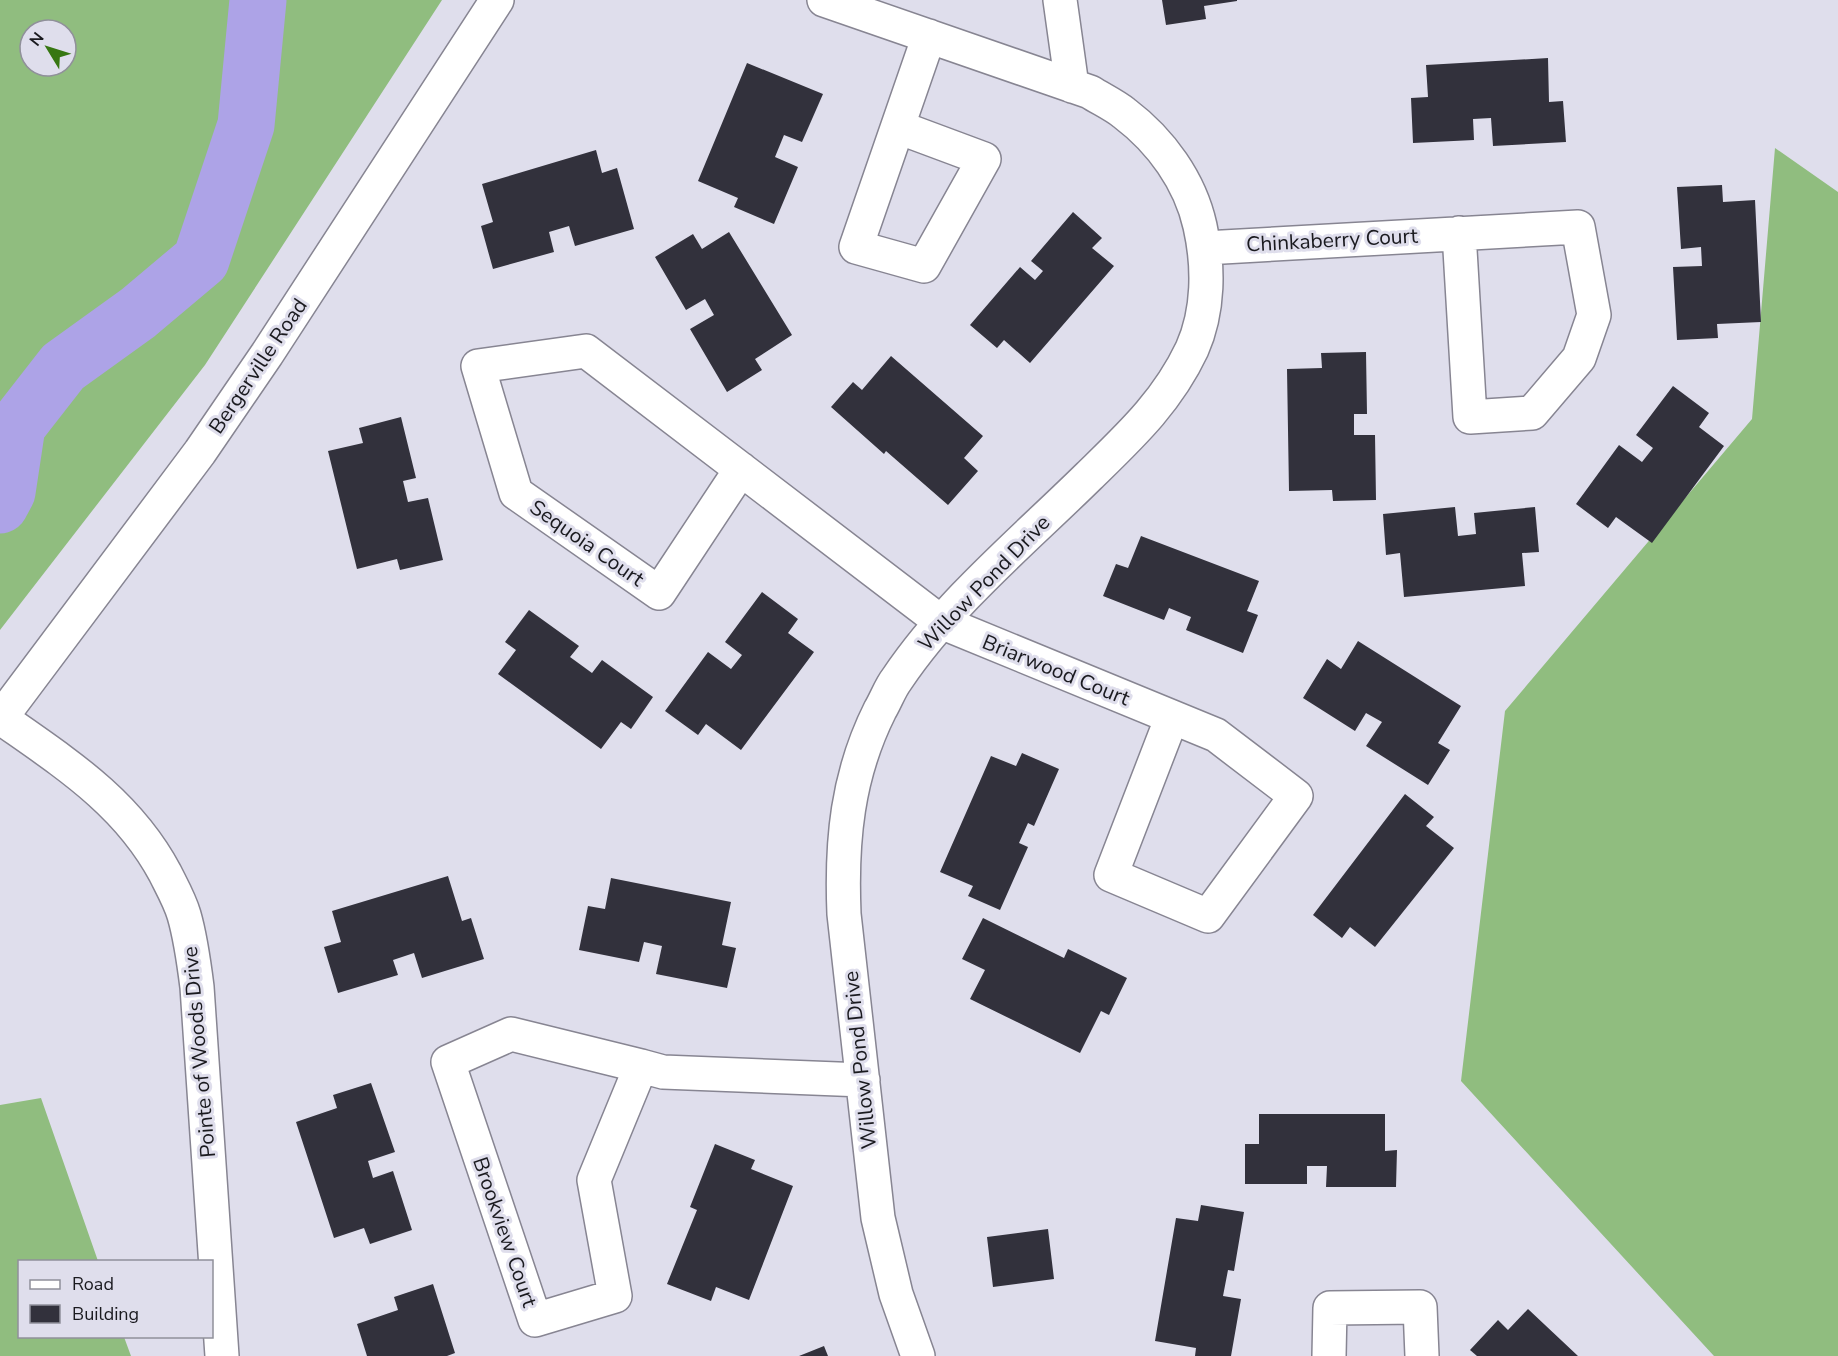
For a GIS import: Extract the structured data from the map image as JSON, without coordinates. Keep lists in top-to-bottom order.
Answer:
{
  "streets": {
    "street": [
      "Chinkaberry Court",
      "Bergerville Road",
      "Sequoia Court",
      "Willow Pond Drive",
      "Briarwood Court",
      "Pointe of Woods Drive",
      "Brookview Court"
    ]
  },
  "crossings": [
    ["Chinkaberry Court", "Willow Pond Drive"],
    ["Bergerville Road", "Pointe of Woods Drive"],
    ["Sequoia Court", "Willow Pond Drive"],
    ["Sequoia Court", "Briarwood Court"],
    ["Willow Pond Drive", "Briarwood Court"],
    ["Willow Pond Drive", "Brookview Court"]
  ],
  "legend": ["Road", "Building"],
  "north": "top left"
}
